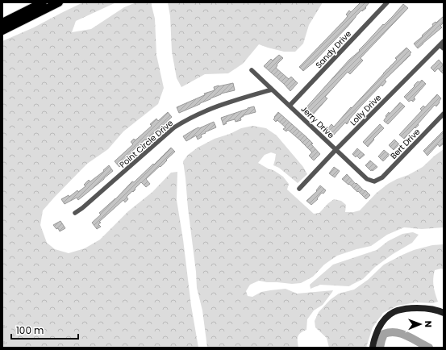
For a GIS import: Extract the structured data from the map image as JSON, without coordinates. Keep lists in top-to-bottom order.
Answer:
{
  "streets": {
    "street": [
      "Sandy Drive",
      "Lolly Drive",
      "Jerry Drive",
      "Point Circle Drive",
      "Bert Drive"
    ]
  },
  "crossings": [
    ["Sandy Drive", "Jerry Drive"],
    ["Lolly Drive", "Jerry Drive"],
    ["Jerry Drive", "Point Circle Drive"],
    ["Jerry Drive", "Bert Drive"]
  ],
  "scale_bar": "100 m",
  "north": "right"
}
